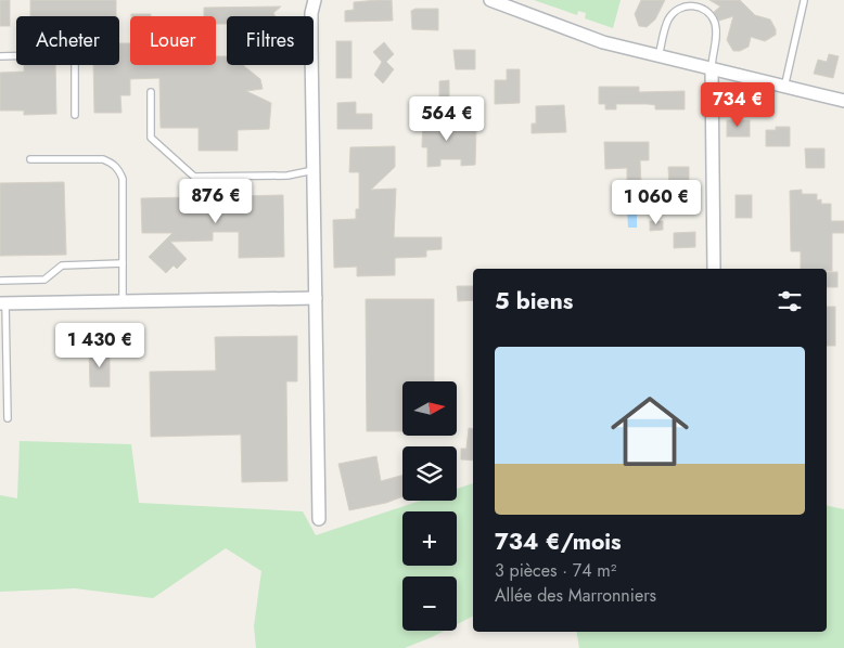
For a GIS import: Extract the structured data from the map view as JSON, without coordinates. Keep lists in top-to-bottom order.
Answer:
{
  "north": "right",
  "page": {
    "chip": ["Acheter", "Louer", "Filtres"],
    "price": [
      "734 €",
      "564 €",
      "876 €",
      "1 060 €",
      "1 430 €"
    ],
    "heading": "5 biens",
    "list": [
      {
        "name": "734 €/mois",
        "note": "3 pièces · 74 m² · Allée des Marronniers"
      }
    ],
    "map_buttons": ["+", "−"]
  }
}
